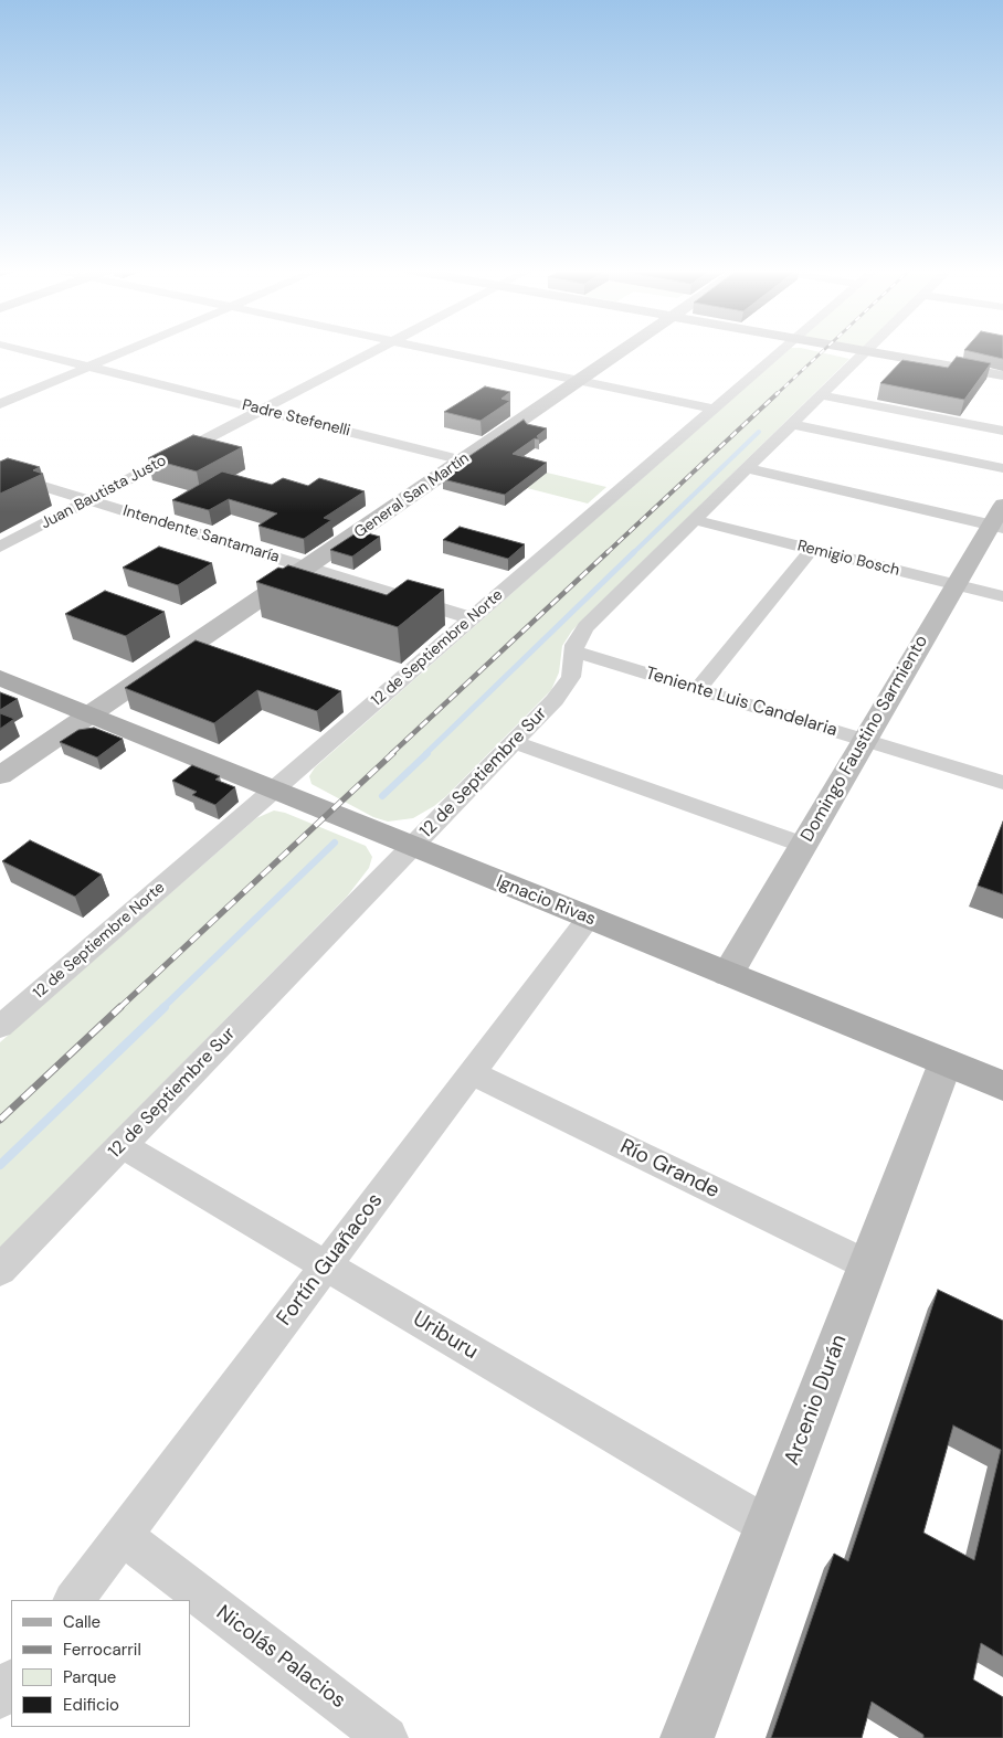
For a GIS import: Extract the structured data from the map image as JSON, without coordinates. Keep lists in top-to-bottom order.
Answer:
{
  "streets": {
    "main road": [
      "General San Martín",
      "Domingo Faustino Sarmiento",
      "Ignacio Rivas",
      "Arcenio Durán"
    ],
    "street": [
      "Padre Stefenelli",
      "Juan Bautista Justo",
      "Intendente Santamaría",
      "Remigio Bosch",
      "12 de Septiembre Norte",
      "Teniente Luis Candelaria",
      "12 de Septiembre Sur",
      "Río Grande",
      "Fortín Guañacos",
      "Uriburu",
      "Nicolás Palacios"
    ]
  },
  "crossings": [
    ["Padre Stefenelli", "Juan Bautista Justo"],
    ["Padre Stefenelli", "General San Martín"],
    ["Juan Bautista Justo", "Intendente Santamaría"],
    ["General San Martín", "Intendente Santamaría"],
    ["General San Martín", "Ignacio Rivas"],
    ["Remigio Bosch", "Domingo Faustino Sarmiento"],
    ["Remigio Bosch", "12 de Septiembre Sur"],
    ["12 de Septiembre Norte", "Ignacio Rivas"],
    ["Teniente Luis Candelaria", "Domingo Faustino Sarmiento"],
    ["Teniente Luis Candelaria", "12 de Septiembre Sur"],
    ["Domingo Faustino Sarmiento", "Ignacio Rivas"],
    ["12 de Septiembre Sur", "Ignacio Rivas"],
    ["12 de Septiembre Sur", "Uriburu"],
    ["Ignacio Rivas", "Fortín Guañacos"],
    ["Ignacio Rivas", "Arcenio Durán"],
    ["Río Grande", "Fortín Guañacos"],
    ["Río Grande", "Arcenio Durán"],
    ["Fortín Guañacos", "Uriburu"],
    ["Fortín Guañacos", "Nicolás Palacios"],
    ["Uriburu", "Arcenio Durán"]
  ],
  "legend": [
    "Calle",
    "Ferrocarril",
    "Parque",
    "Edificio"
  ]
}
